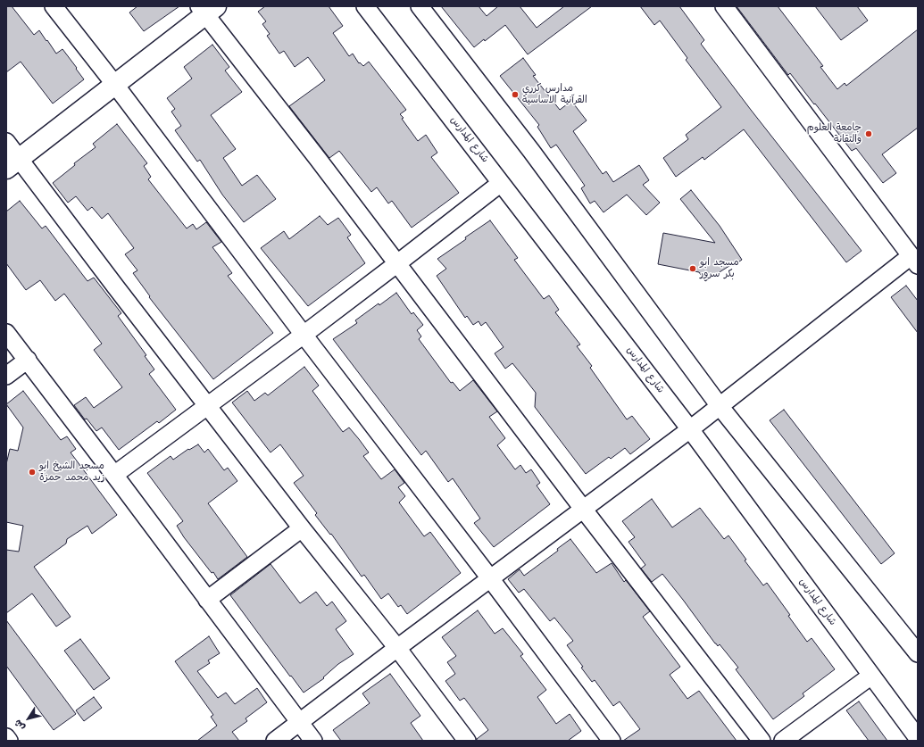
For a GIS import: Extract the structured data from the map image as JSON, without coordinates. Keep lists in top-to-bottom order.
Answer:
{
  "streets": {
    "street": ["شارع المدارس"]
  },
  "places": [
    "مدارس كرري القرآنية الاساسية",
    "جامعة العلوم والتقانة",
    "مسجد ابو بكر سرور",
    "مسجد الشيخ ابو زيد محمد حمزة"
  ],
  "north": "bottom left"
}
